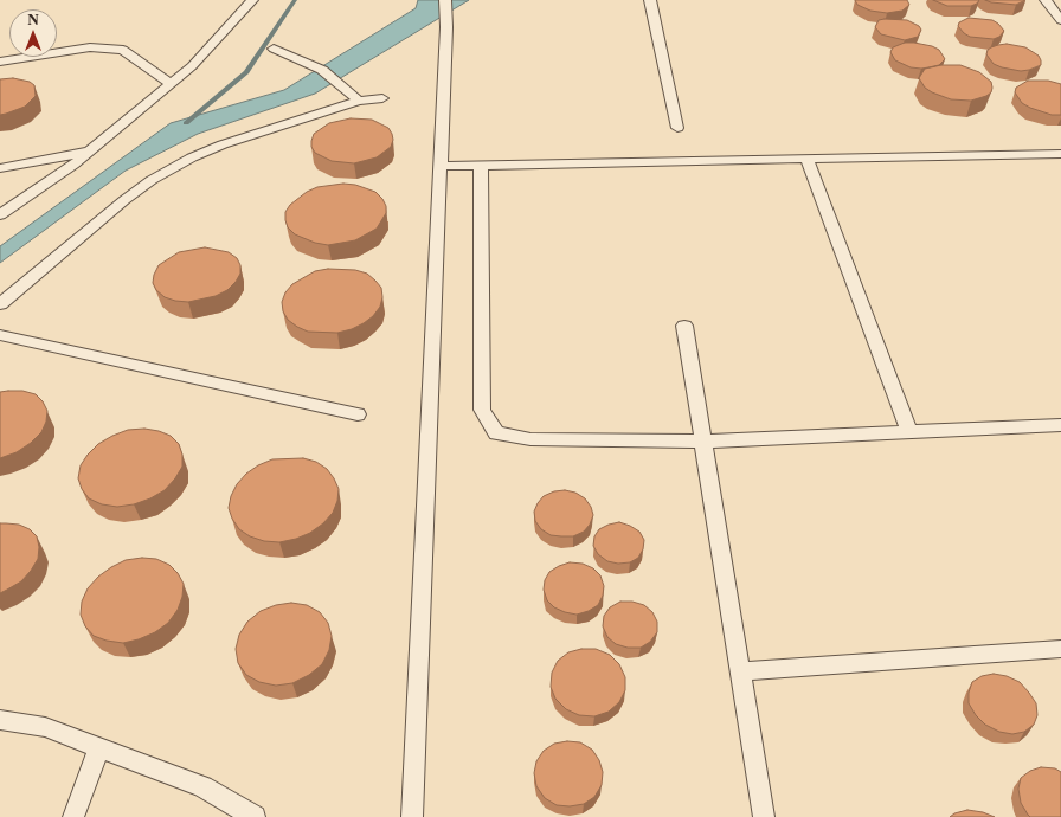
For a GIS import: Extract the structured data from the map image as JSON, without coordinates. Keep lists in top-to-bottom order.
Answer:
{
  "north": "top"
}
